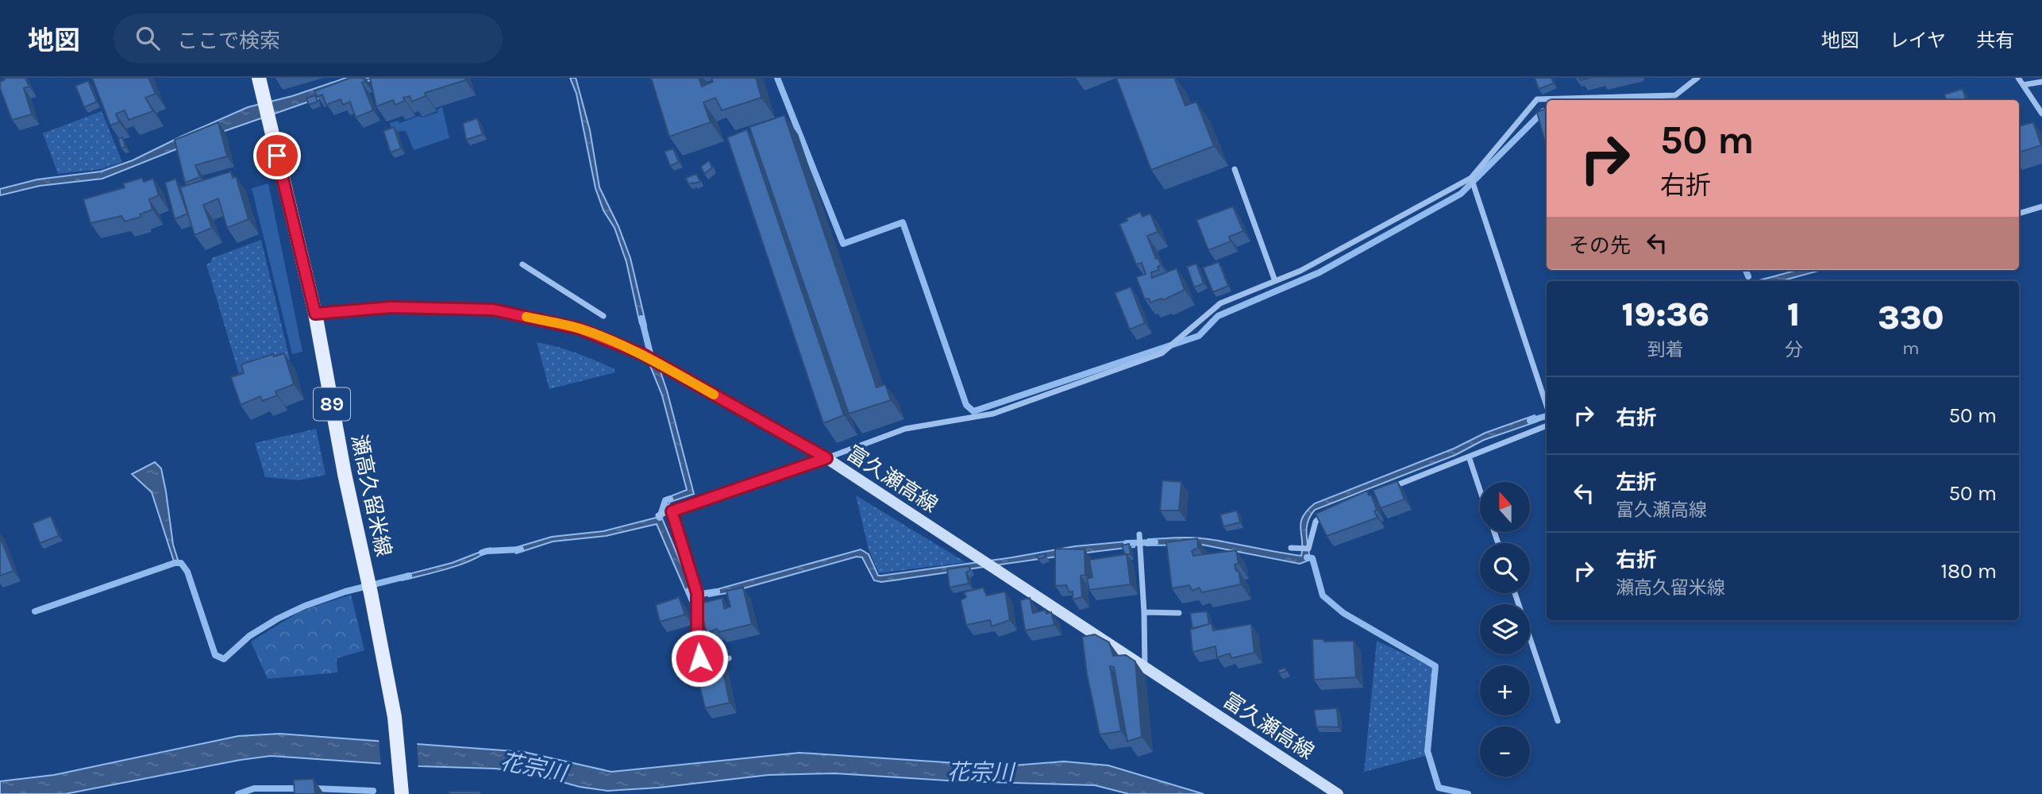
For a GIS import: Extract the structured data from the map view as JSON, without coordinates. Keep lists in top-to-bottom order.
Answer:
{
  "streets": {
    "main road": ["89", "富久瀬高線", "瀬高久留米線"]
  },
  "crossings": [
    ["富久瀬高線", "瀬高久留米線"]
  ],
  "water": ["花宗川"],
  "north": "top",
  "page": {
    "header": "地図",
    "search": "ここで検索",
    "nav": ["地図", "レイヤ", "共有"],
    "turn": ["50 m", "右折"],
    "then": "その先",
    "eta": [
      "19:36",
      "到着",
      "1",
      "分",
      "330",
      "m"
    ],
    "list": [
      {
        "name": "右折",
        "value": "50 m"
      },
      {
        "name": "左折",
        "note": "富久瀬高線",
        "value": "50 m"
      },
      {
        "name": "右折",
        "note": "瀬高久留米線",
        "value": "180 m"
      }
    ],
    "map_buttons": ["+", "−"]
  }
}
